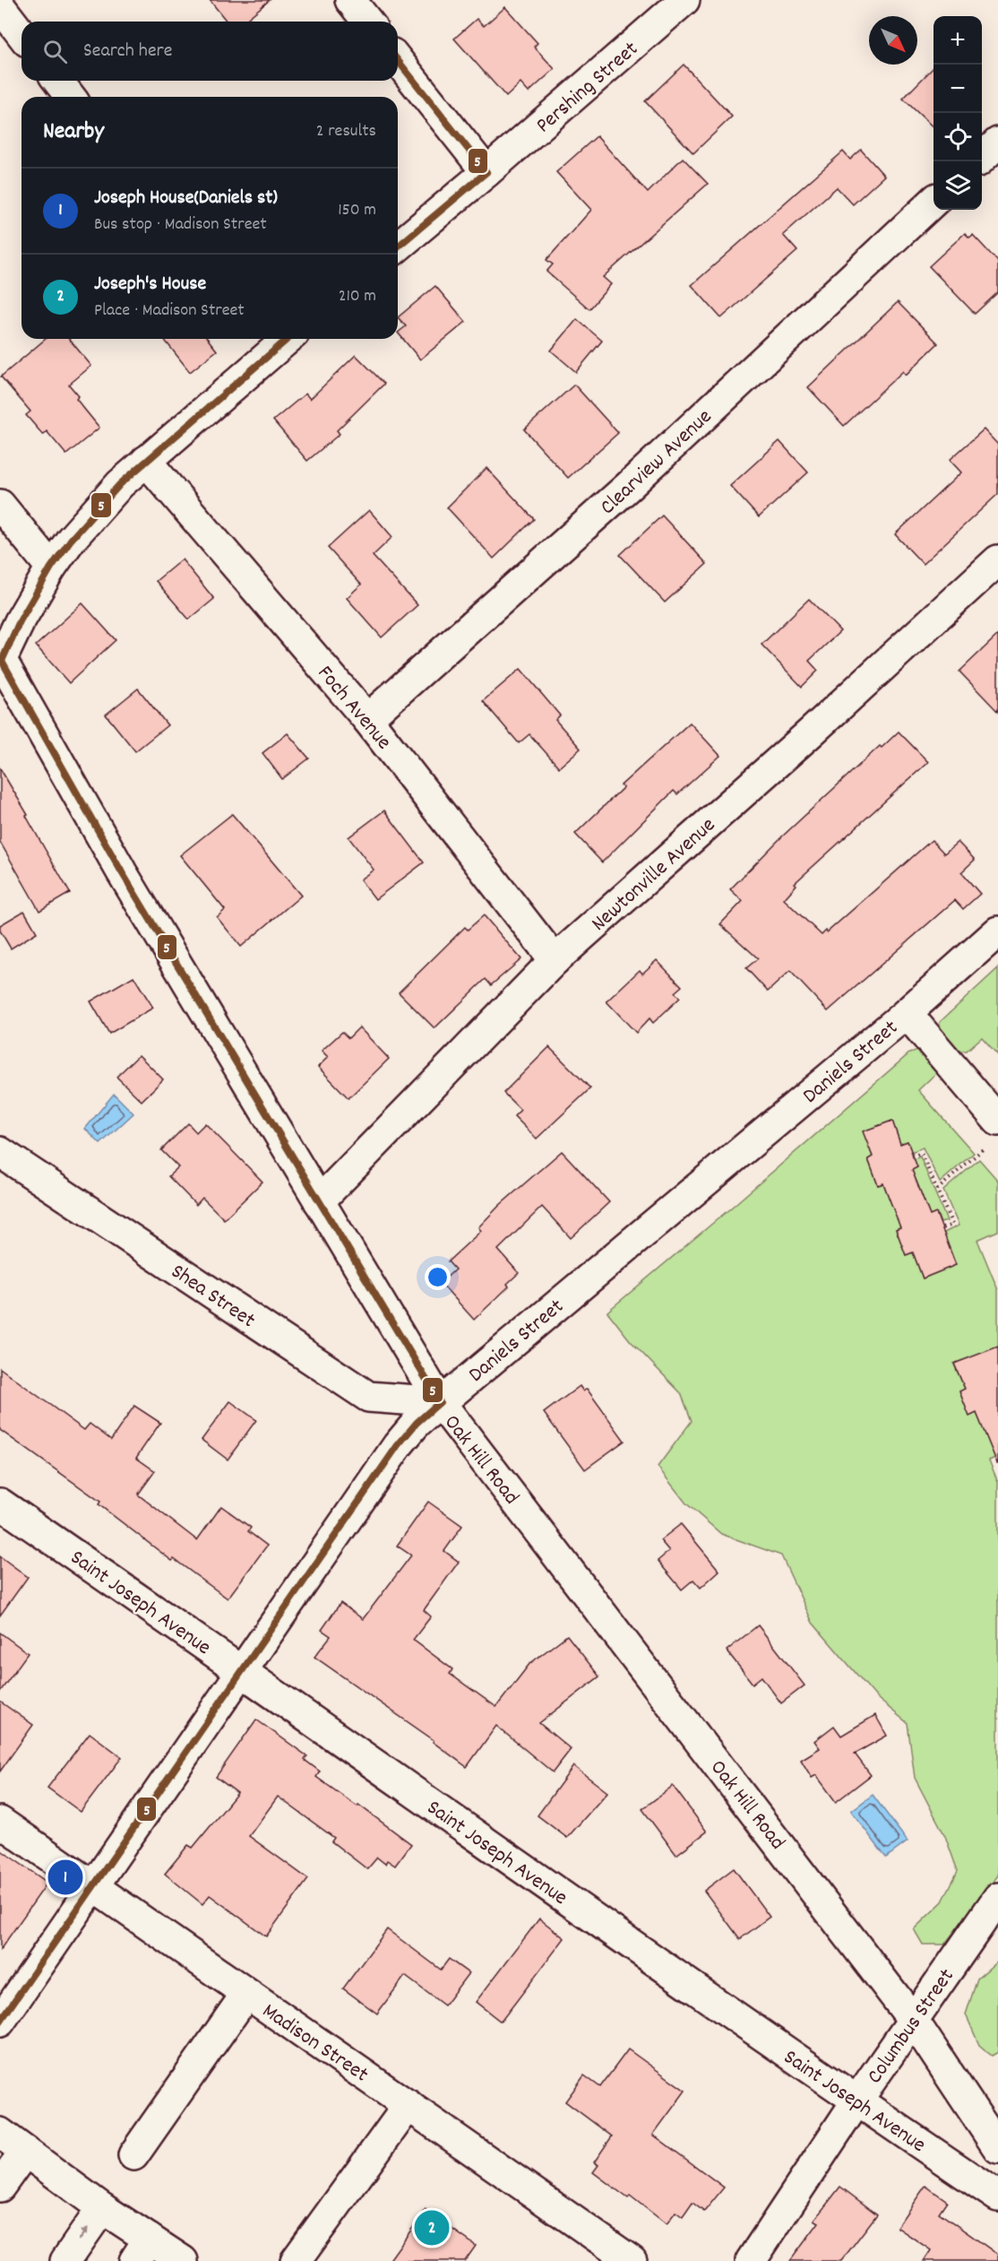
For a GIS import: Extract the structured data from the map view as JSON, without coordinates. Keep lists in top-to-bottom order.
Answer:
{
  "streets": {
    "street": [
      "Pershing Street",
      "Clearview Avenue",
      "Foch Avenue",
      "Newtonville Avenue",
      "Daniels Street",
      "Shea Street",
      "Oak Hill Road",
      "Saint Joseph Avenue",
      "Columbus Street",
      "Madison Street"
    ]
  },
  "crossings": [
    ["Clearview Avenue", "Foch Avenue"],
    ["Foch Avenue", "Newtonville Avenue"],
    ["Foch Avenue", "Oak Hill Road"],
    ["Newtonville Avenue", "Oak Hill Road"],
    ["Daniels Street", "Shea Street"],
    ["Daniels Street", "Oak Hill Road"],
    ["Daniels Street", "Saint Joseph Avenue"],
    ["Daniels Street", "Madison Street"],
    ["Shea Street", "Oak Hill Road"],
    ["Oak Hill Road", "Columbus Street"],
    ["Saint Joseph Avenue", "Columbus Street"]
  ],
  "lines": ["transit line 5"],
  "north": "bottom right",
  "page": {
    "map_buttons": ["+", "−"],
    "search": "Search here",
    "heading": ["Nearby", "2 results"],
    "list": [
      {
        "mark": "1",
        "name": "Joseph House(Daniels st)",
        "note": "Bus stop · Madison Street",
        "value": "150 m"
      },
      {
        "mark": "2",
        "name": "Joseph's House",
        "note": "Place · Madison Street",
        "value": "210 m"
      }
    ],
    "pins": ["1", "2"]
  }
}
